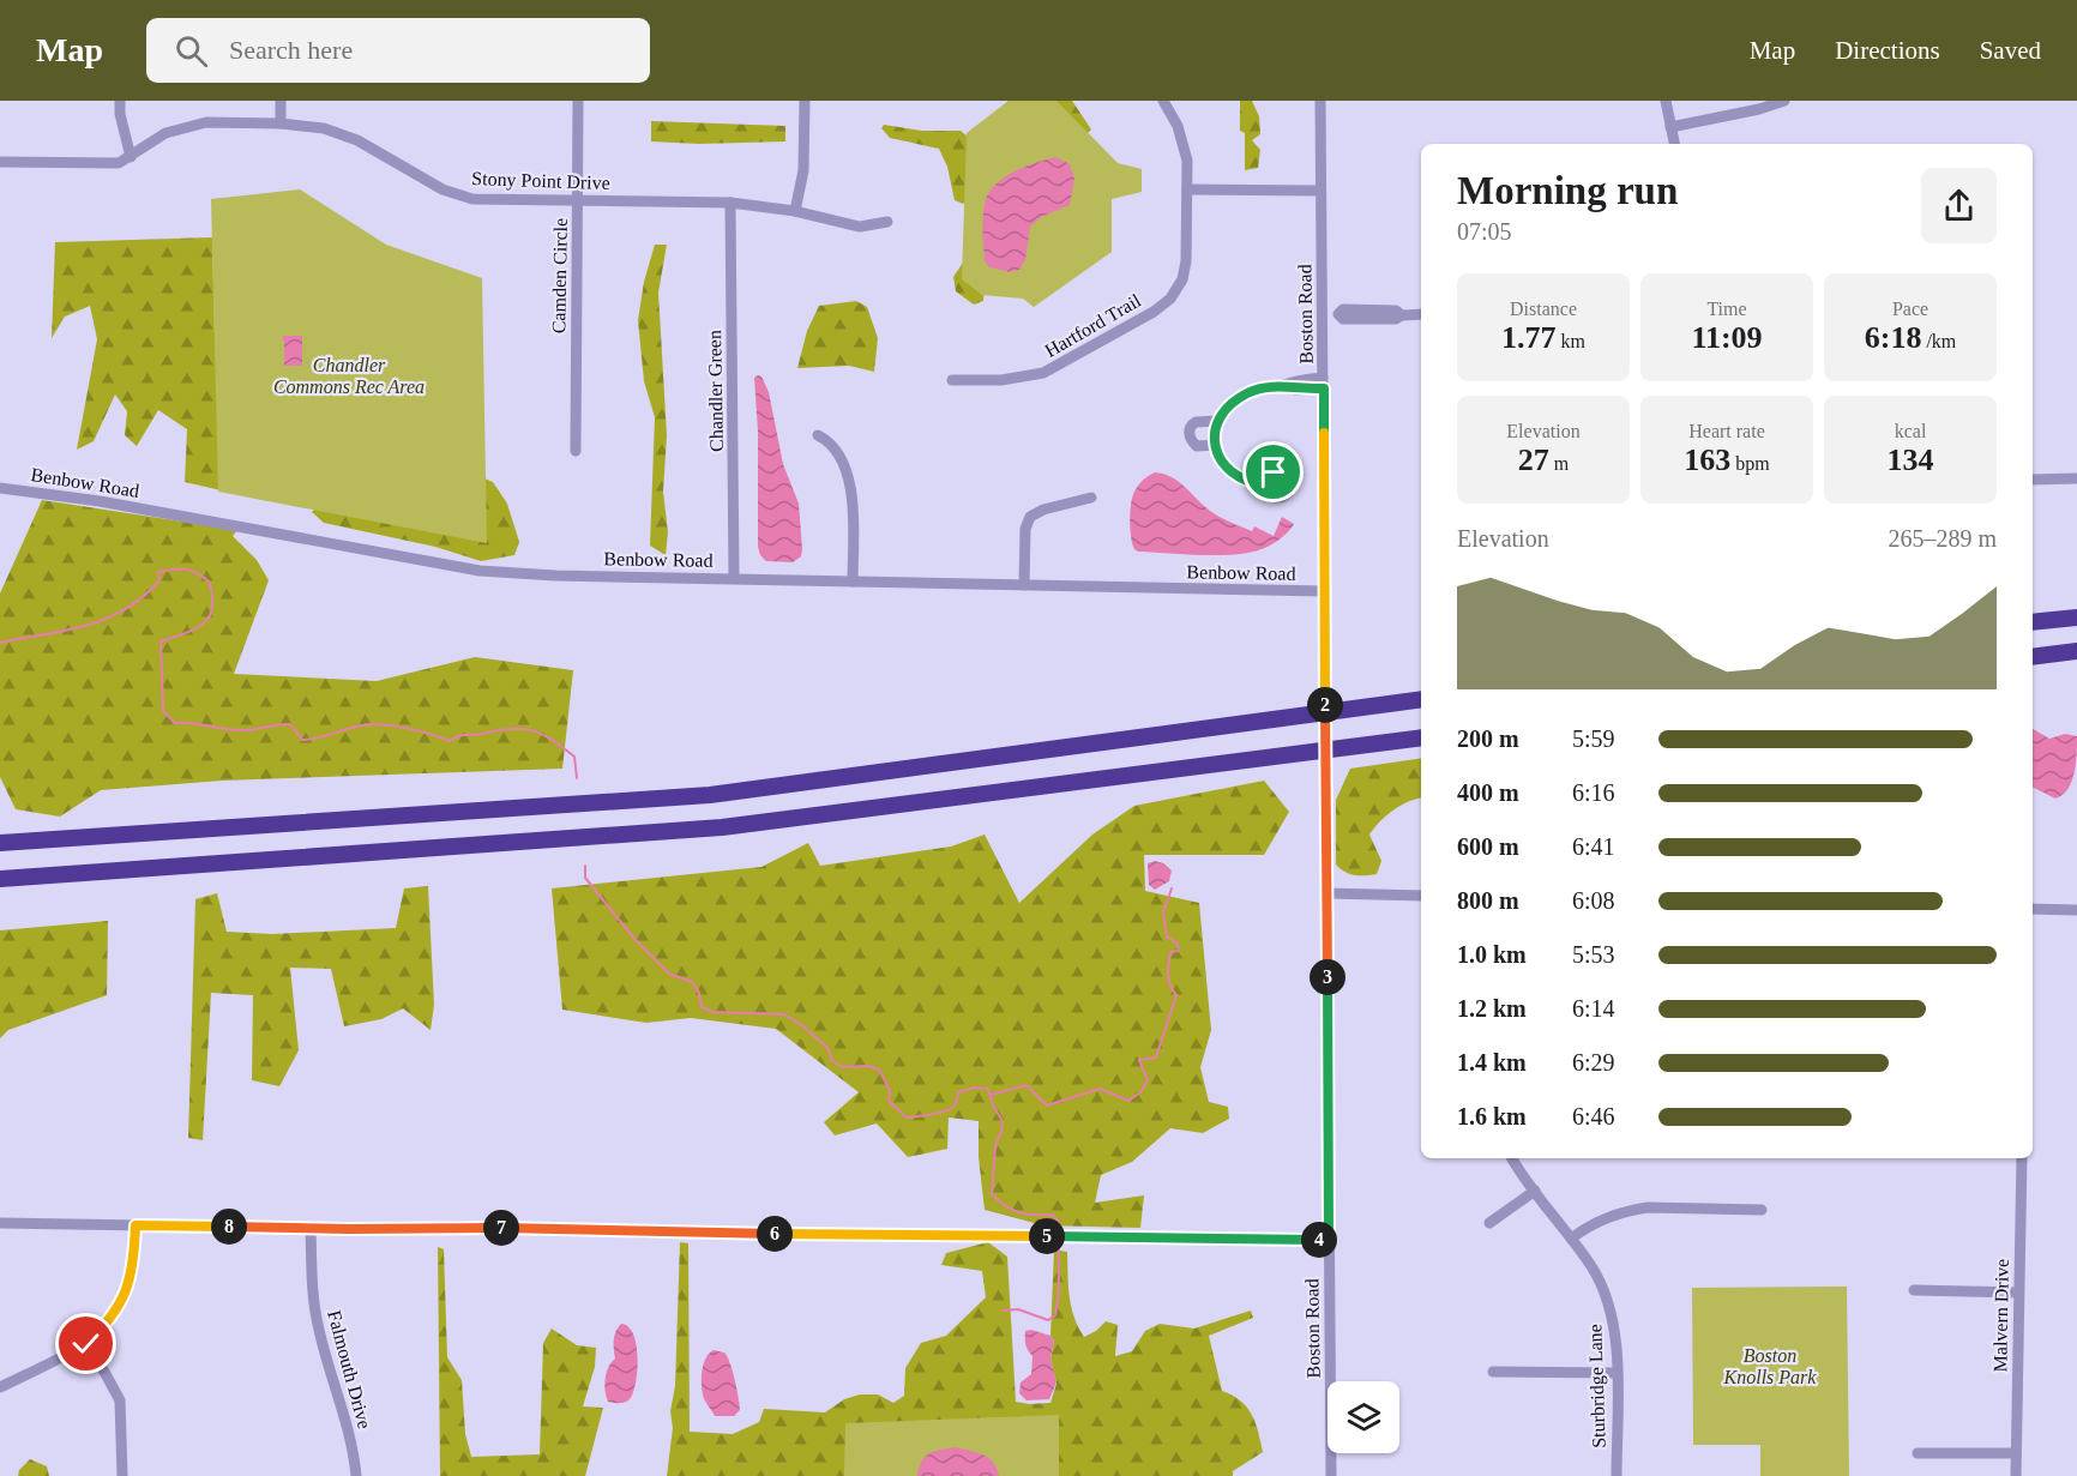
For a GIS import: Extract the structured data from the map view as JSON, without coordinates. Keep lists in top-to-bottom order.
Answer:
{
  "streets": {
    "street": [
      "Stony Point Drive",
      "Camden Circle",
      "Boston Road",
      "Hartford Trail",
      "Chandler Green",
      "Benbow Road",
      "Malvern Drive",
      "Falmouth Drive",
      "Sturbridge Lane"
    ]
  },
  "crossings": [
    ["Stony Point Drive", "Camden Circle"],
    ["Stony Point Drive", "Chandler Green"],
    ["Boston Road", "Benbow Road"],
    ["Chandler Green", "Benbow Road"]
  ],
  "parks": ["Chandler Commons Rec Area", "Boston Knolls Park"],
  "page": {
    "header": "Map",
    "search": "Search here",
    "nav": ["Map", "Directions", "Saved"],
    "heading": ["Morning run", "07:05"],
    "stats": [
      ["Distance", "1.77 km"],
      ["Time", "11:09"],
      ["Pace", "6:18 /km"],
      ["Elevation", "27 m"],
      ["Heart rate", "163 bpm"],
      ["kcal", "134"]
    ],
    "chart": ["Elevation", "265–289 m"],
    "pins": [
      "2",
      "3",
      "8",
      "7",
      "6",
      "5",
      "4"
    ],
    "list": [
      {
        "name": "200 m",
        "note": "5:59"
      },
      {
        "name": "400 m",
        "note": "6:16"
      },
      {
        "name": "600 m",
        "note": "6:41"
      },
      {
        "name": "800 m",
        "note": "6:08"
      },
      {
        "name": "1.0 km",
        "note": "5:53"
      },
      {
        "name": "1.2 km",
        "note": "6:14"
      },
      {
        "name": "1.4 km",
        "note": "6:29"
      },
      {
        "name": "1.6 km",
        "note": "6:46"
      }
    ]
  }
}
